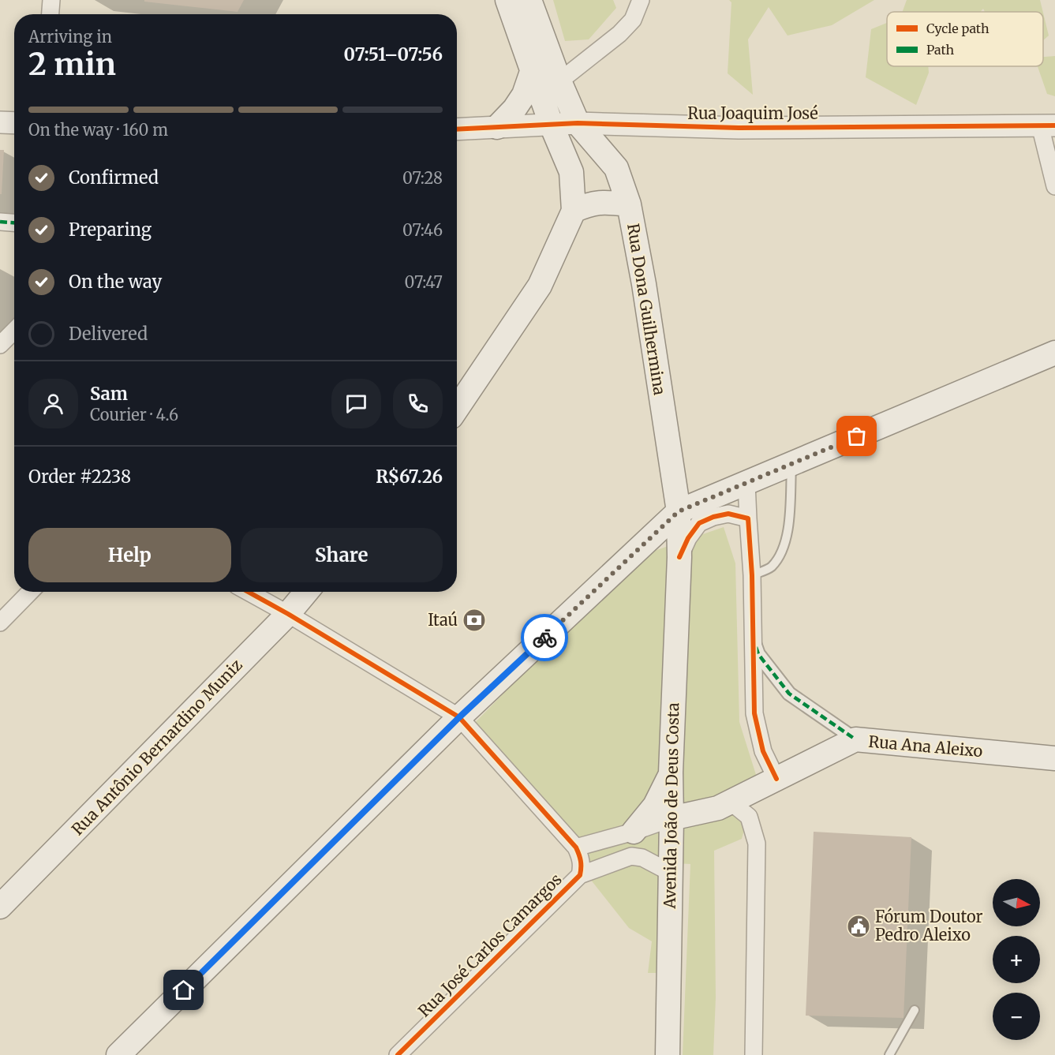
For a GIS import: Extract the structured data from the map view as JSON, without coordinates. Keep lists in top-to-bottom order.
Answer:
{
  "streets": {
    "main road": [
      "Rua Dona Guilhermina",
      "Rua Ana Aleixo",
      "Rua Antônio Bernardino Muniz",
      "Avenida João de Deus Costa"
    ],
    "street": ["Rua Joaquim José", "Rua José Carlos Camargos"]
  },
  "crossings": [
    ["Rua Joaquim José", "Rua Dona Guilhermina"],
    ["Rua Dona Guilhermina", "Avenida João de Deus Costa"],
    ["Rua Ana Aleixo", "Avenida João de Deus Costa"],
    ["Avenida João de Deus Costa", "Rua José Carlos Camargos"]
  ],
  "places": {
    "bank": ["Itaú"],
    "public building": ["Fórum Doutor Pedro Aleixo"]
  },
  "legend": ["Cycle path", "Path"],
  "north": "right",
  "page": {
    "heading": ["2 min", "Arriving in", "07:51–07:56"],
    "panel": [
      "Sam",
      "Courier · 4.6",
      "Order #2238",
      "R$67.26"
    ],
    "bar": "On the way · 160 m",
    "list": [
      ["Confirmed", "07:28"],
      ["Preparing", "07:46"],
      ["On the way", "07:47"],
      "Delivered"
    ],
    "buttons": ["Help", "Share"],
    "map_buttons": ["+", "−"]
  }
}
